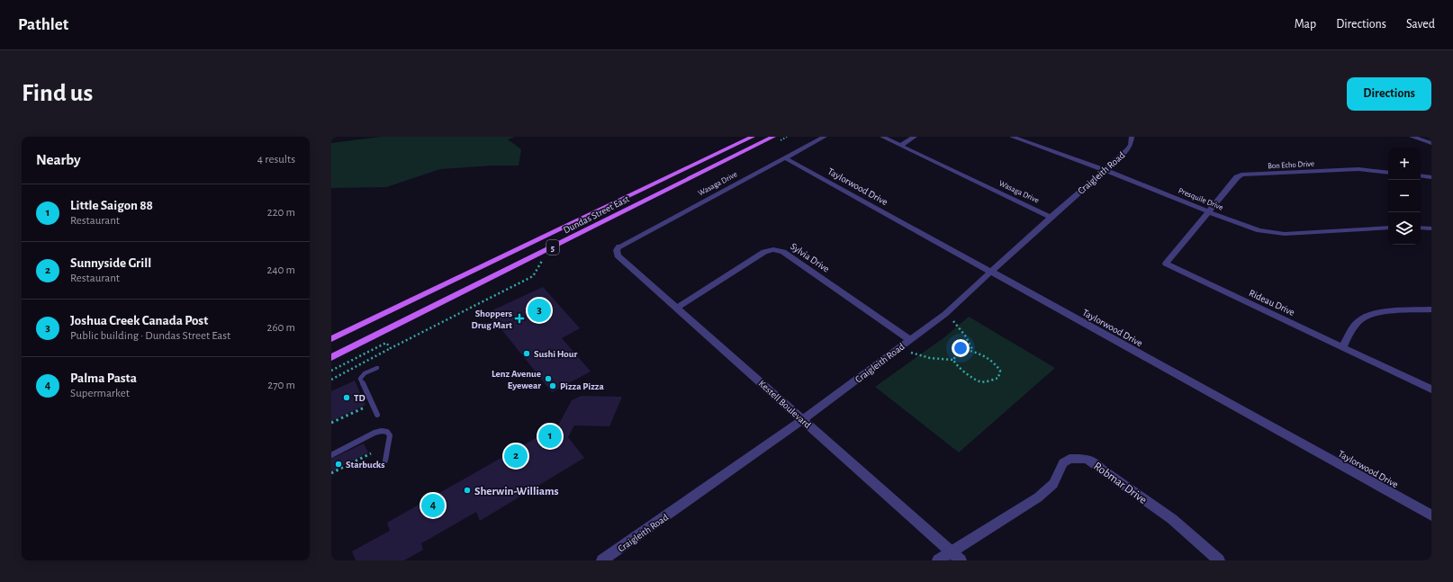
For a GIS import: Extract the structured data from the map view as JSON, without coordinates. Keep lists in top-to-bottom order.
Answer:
{
  "streets": {
    "main road": ["Dundas Street East", "5"],
    "street": [
      "Bon Echo Drive",
      "Craigleith Road",
      "Wasaga Drive",
      "Taylorwood Drive",
      "Presquile Drive",
      "Sylvia Drive",
      "Rideau Drive",
      "Kestell Boulevard",
      "Robmar Drive"
    ]
  },
  "crossings": [
    ["Bon Echo Drive", "Presquile Drive"],
    ["Bon Echo Drive", "Rideau Drive"],
    ["Craigleith Road", "Wasaga Drive"],
    ["Craigleith Road", "Taylorwood Drive"],
    ["Craigleith Road", "Presquile Drive"],
    ["Craigleith Road", "Sylvia Drive"],
    ["Craigleith Road", "Kestell Boulevard"],
    ["Wasaga Drive", "Taylorwood Drive"],
    ["Wasaga Drive", "Kestell Boulevard"],
    ["Presquile Drive", "Rideau Drive"],
    ["Sylvia Drive", "Kestell Boulevard"],
    ["Kestell Boulevard", "Robmar Drive"]
  ],
  "places": {
    "health": ["Shoppers Drug Mart"],
    "other": [
      "Sushi Hour",
      "Lenz Avenue Eyewear",
      "Pizza Pizza",
      "TD",
      "Starbucks",
      "Sherwin-Williams"
    ]
  },
  "page": {
    "header": "Pathlet",
    "nav": ["Map", "Directions", "Saved"],
    "buttons": "Directions",
    "title": "Find us",
    "heading": ["Nearby", "4 results"],
    "map_buttons": ["+", "−"],
    "list": [
      {
        "mark": "1",
        "name": "Little Saigon 88",
        "note": "Restaurant",
        "value": "220 m"
      },
      {
        "mark": "2",
        "name": "Sunnyside Grill",
        "note": "Restaurant",
        "value": "240 m"
      },
      {
        "mark": "3",
        "name": "Joshua Creek Canada Post",
        "note": "Public building · Dundas Street East",
        "value": "260 m"
      },
      {
        "mark": "4",
        "name": "Palma Pasta",
        "note": "Supermarket",
        "value": "270 m"
      }
    ],
    "pins": [
      "3",
      "1",
      "2",
      "4"
    ]
  }
}
